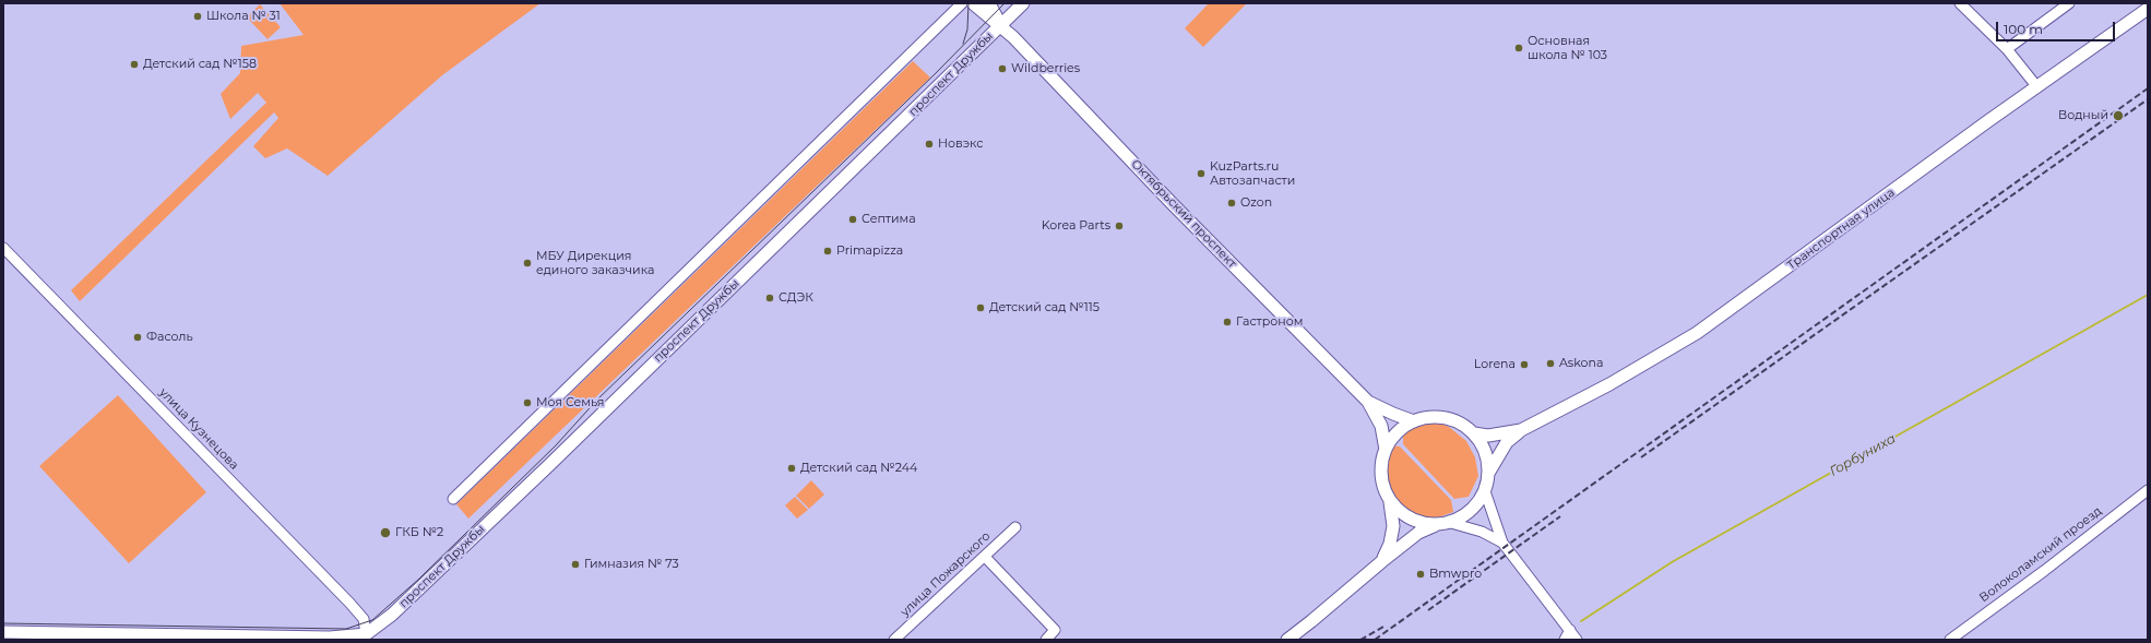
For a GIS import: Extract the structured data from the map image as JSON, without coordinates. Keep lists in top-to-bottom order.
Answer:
{
  "streets": {
    "main road": ["проспект Дружбы", "Октябрьский проспект", "Транспортная улица"],
    "street": ["улица Кузнецова", "Волоколамский проезд", "улица Пожарского"]
  },
  "crossings": [
    ["проспект Дружбы", "Октябрьский проспект"],
    ["проспект Дружбы", "улица Кузнецова"],
    ["Октябрьский проспект", "Транспортная улица"]
  ],
  "water": ["Горбуниха"],
  "places": [
    "Школа № 31",
    "Основная школа № 103",
    "Детский сад №158",
    "Wildberries",
    "Водный",
    "Новэкс",
    "KuzParts.ru Автозапчасти",
    "Ozon",
    "Септима",
    "Korea Parts",
    "Primapizza",
    "МБУ Дирекция единого заказчика",
    "СДЭК",
    "Детский сад №115",
    "Гастроном",
    "Фасоль",
    "Askona",
    "Lorena",
    "Моя Семья",
    "Детский сад №244",
    "ГКБ №2",
    "Гимназия № 73",
    "Bmwpro"
  ],
  "scale_bar": "100 m"
}
